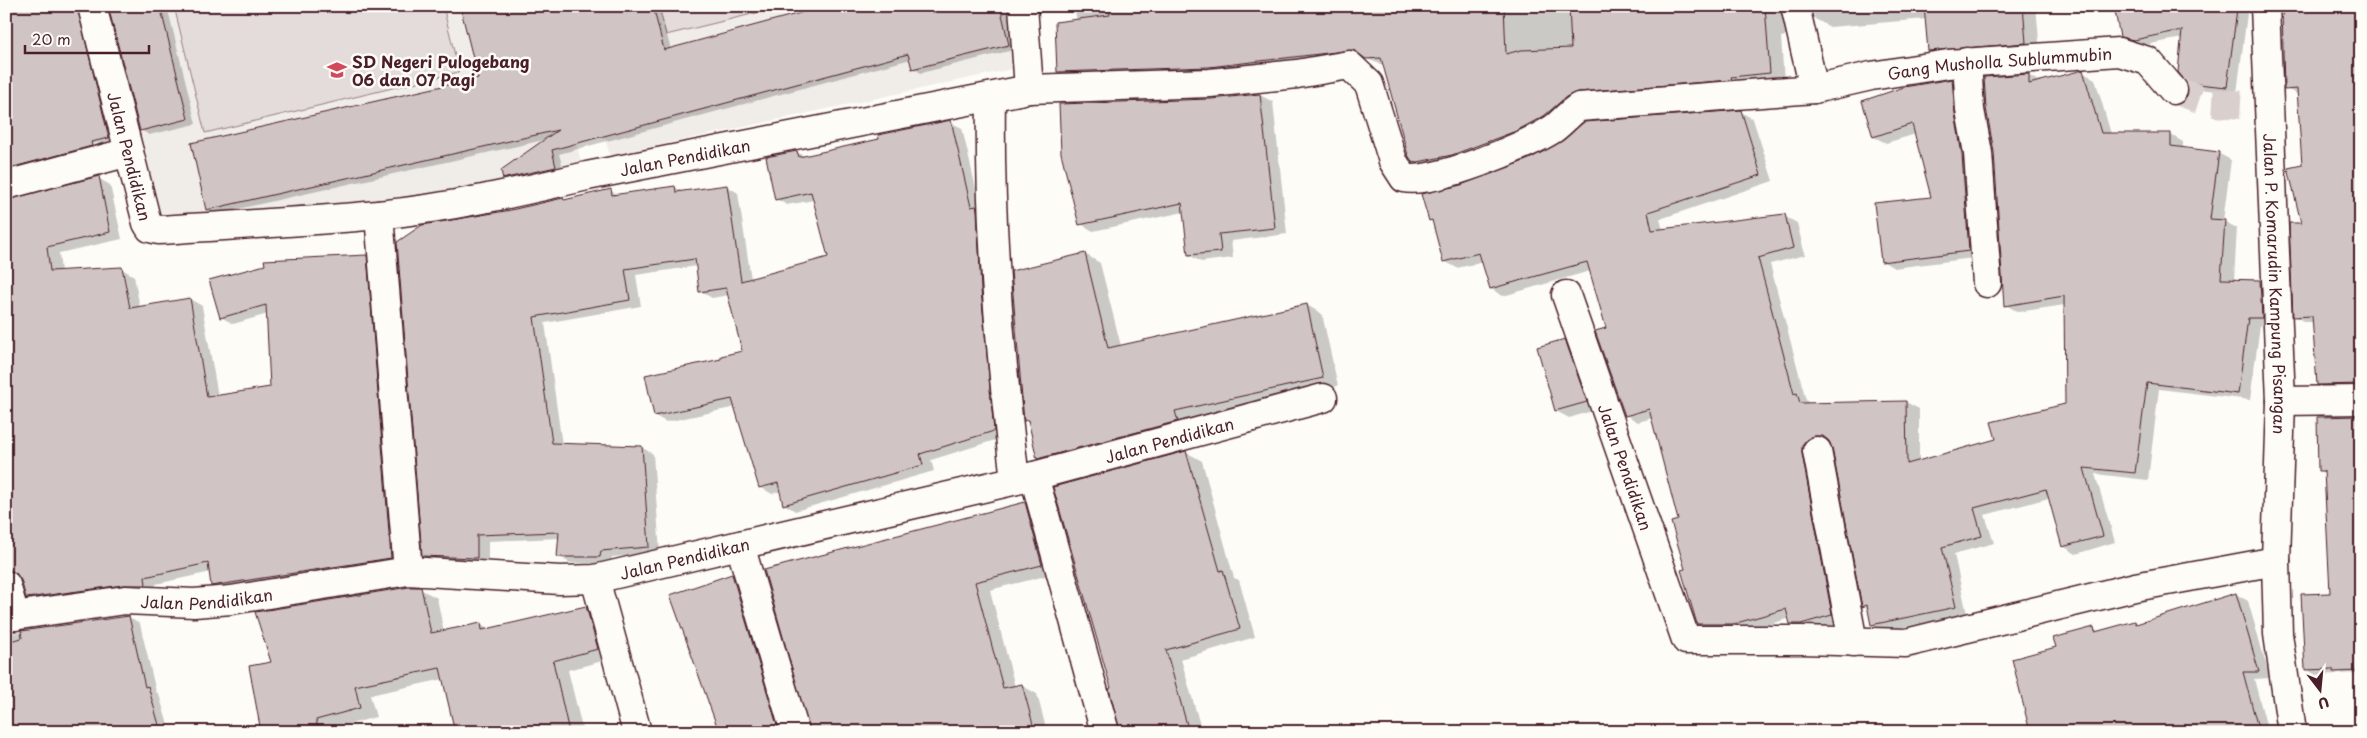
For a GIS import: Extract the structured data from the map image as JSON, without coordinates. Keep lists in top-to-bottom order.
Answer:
{
  "streets": {
    "street": ["Gang Musholla Sublummubin", "Jalan Pendidikan", "Jalan P. Komarudin Kampung Pisangan"]
  },
  "crossings": [
    ["Gang Musholla Sublummubin", "Jalan Pendidikan"]
  ],
  "places": {
    "school or university": ["SD Negeri Pulogebang 06 dan 07 Pagi"]
  },
  "scale_bar": "20 m",
  "north": "bottom"
}
